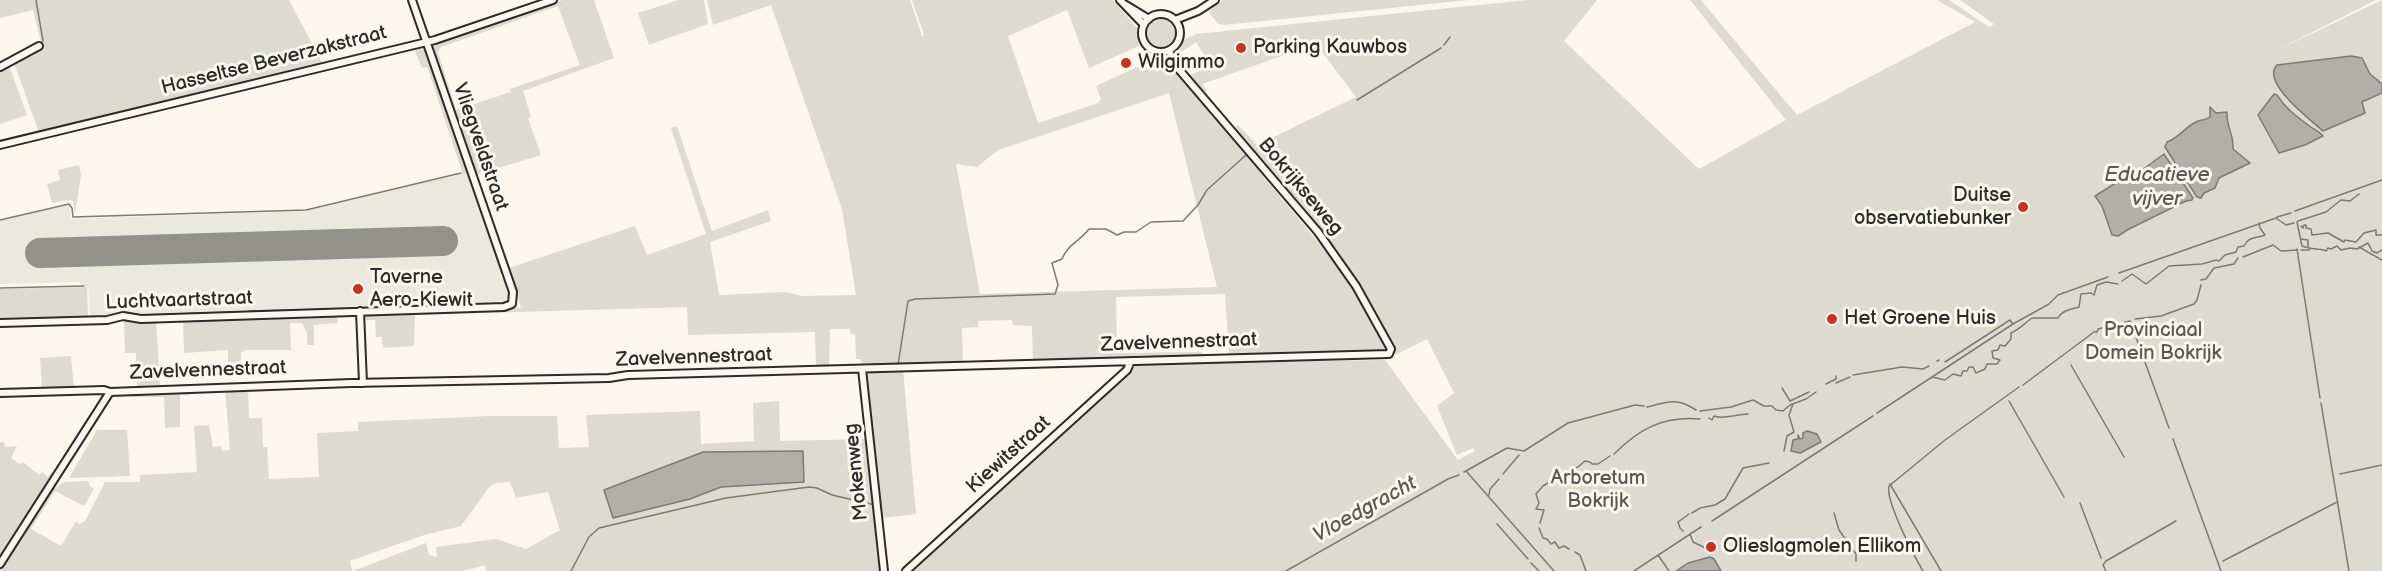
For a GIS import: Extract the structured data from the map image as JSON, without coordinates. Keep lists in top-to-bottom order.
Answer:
{
  "streets": {
    "street": [
      "Hasseltse Beverzakstraat",
      "Vliegveldstraat",
      "Bokrijkseweg",
      "Luchtvaartstraat",
      "Zavelvennestraat",
      "Kiewitstraat",
      "Mokenweg"
    ]
  },
  "crossings": [
    ["Hasseltse Beverzakstraat", "Vliegveldstraat"],
    ["Vliegveldstraat", "Luchtvaartstraat"],
    ["Bokrijkseweg", "Zavelvennestraat"],
    ["Zavelvennestraat", "Kiewitstraat"],
    ["Zavelvennestraat", "Mokenweg"]
  ],
  "water": ["Educatieve vijver", "Vloedgracht"],
  "parks": ["Provinciaal Domein Bokrijk", "Arboretum Bokrijk"],
  "places": [
    "Parking Kauwbos",
    "Wilgimmo",
    "Duitse observatiebunker",
    "Taverne Aero-Kiewit",
    "Het Groene Huis",
    "Olieslagmolen Ellikom"
  ]
}
